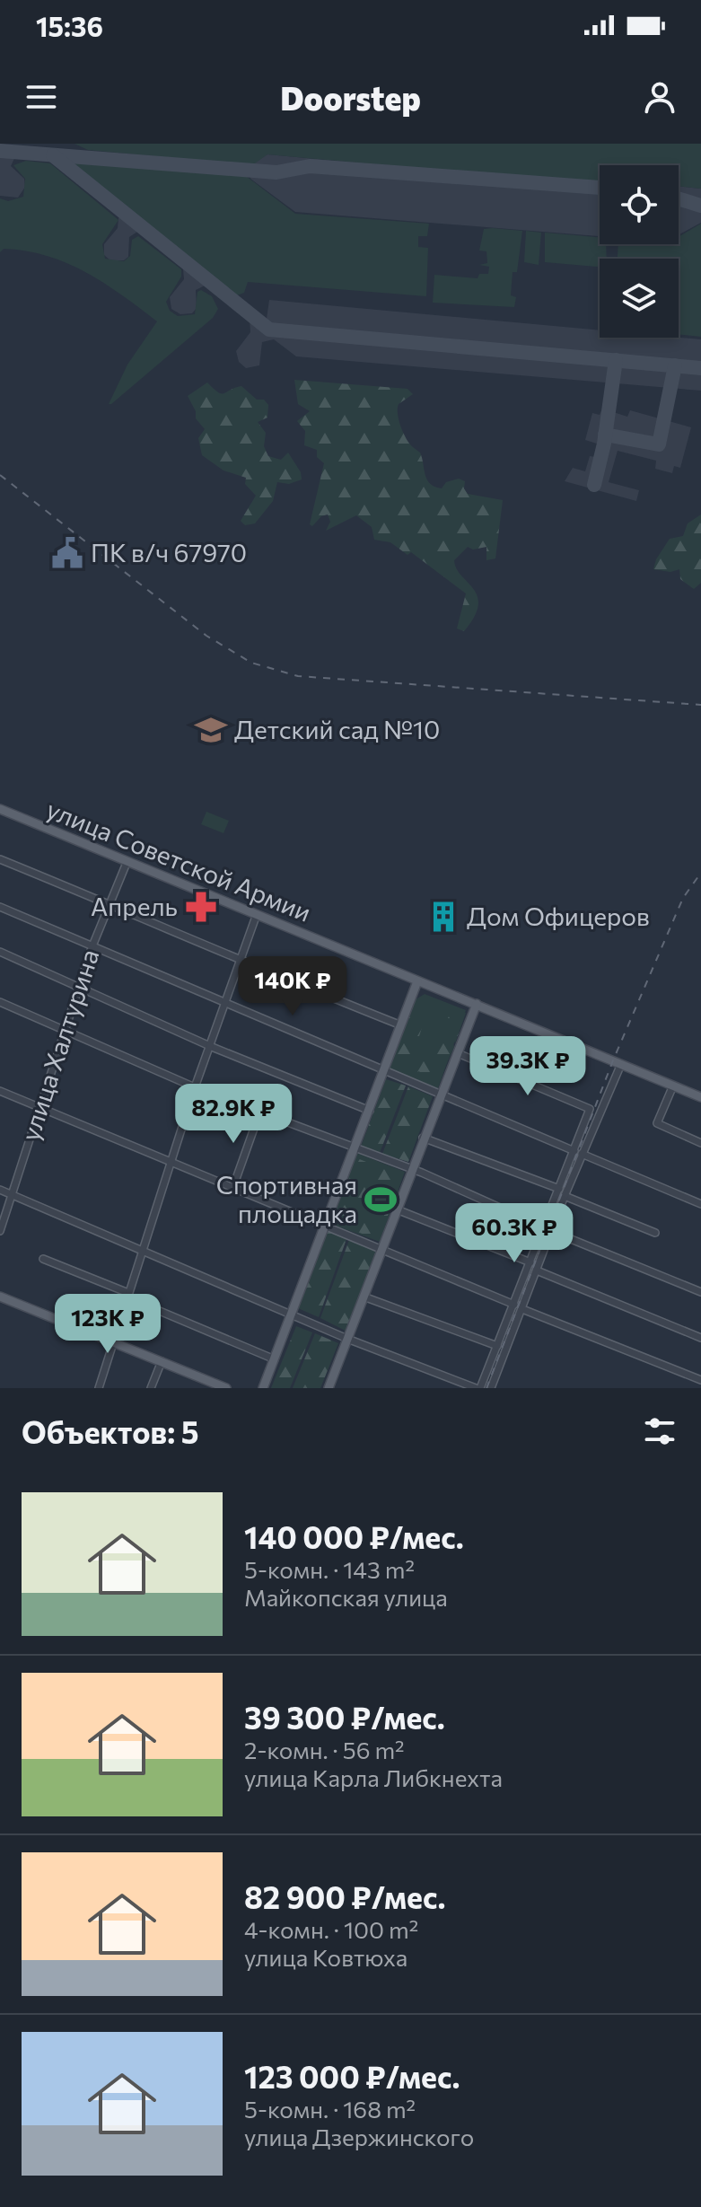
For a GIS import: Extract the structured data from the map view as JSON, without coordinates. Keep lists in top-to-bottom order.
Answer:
{
  "streets": {
    "main road": ["улица Советской Армии"],
    "street": ["улица Халтурина"]
  },
  "crossings": [
    ["улица Советской Армии", "улица Халтурина"]
  ],
  "places": {
    "public building": ["ПК в/ч 67970"],
    "school or university": ["Детский сад №10"],
    "pharmacy": ["Апрель"],
    "building": ["Дом Офицеров"],
    "sports": ["Спортивная площадка"]
  },
  "page": {
    "status": "15:36",
    "header": "Doorstep",
    "price": [
      "140K ₽",
      "39.3K ₽",
      "82.9K ₽",
      "60.3K ₽",
      "123K ₽"
    ],
    "heading": "Объектов: 5",
    "list": [
      {
        "name": "140 000 ₽/мес.",
        "note": "5-комн. · 143 m² · Майкопская улица"
      },
      {
        "name": "39 300 ₽/мес.",
        "note": "2-комн. · 56 m² · улица Карла Либкнехта"
      },
      {
        "name": "82 900 ₽/мес.",
        "note": "4-комн. · 100 m² · улица Ковтюха"
      },
      {
        "name": "123 000 ₽/мес.",
        "note": "5-комн. · 168 m² · улица Дзержинского"
      }
    ]
  }
}
